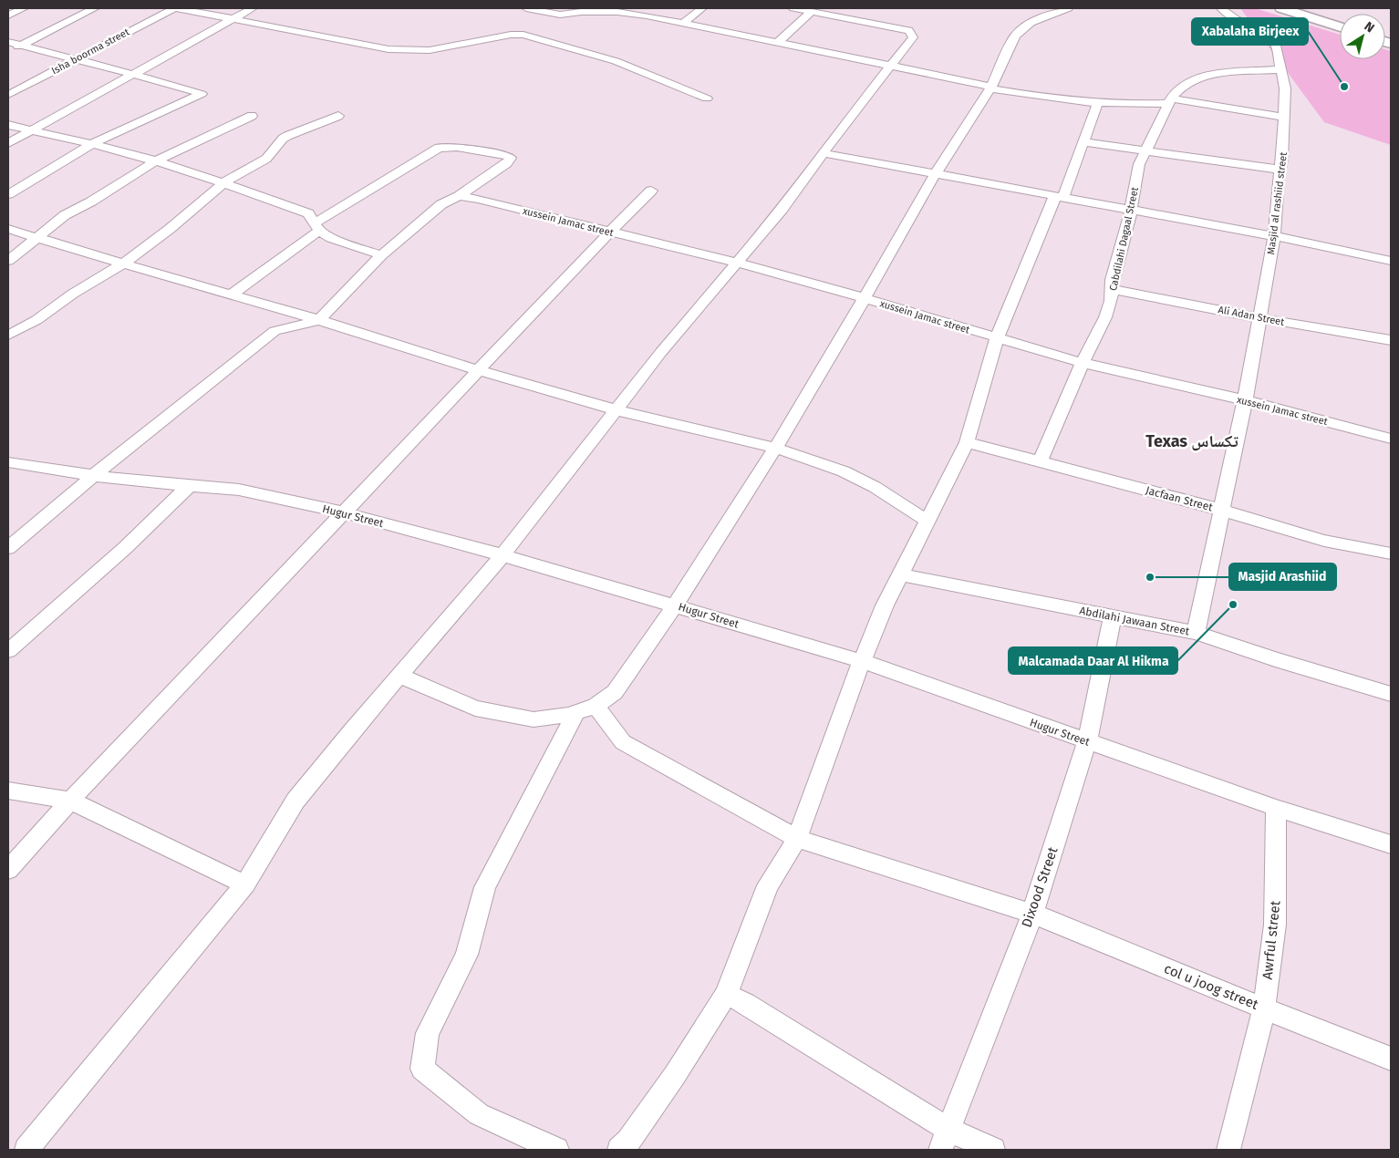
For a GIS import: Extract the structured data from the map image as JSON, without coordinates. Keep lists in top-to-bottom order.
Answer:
{
  "streets": {
    "street": [
      "Isha boorma street",
      "Masjid al rashiid street",
      "xussein Jamac street",
      "Cabdilahi Dagaal Street",
      "Ali Adan Street",
      "Jacfaan Street",
      "Hugur Street",
      "Abdilahi Jawaan Street",
      "Dixood Street",
      "Awrful street",
      "col u joog street"
    ]
  },
  "crossings": [
    ["Masjid al rashiid street", "xussein Jamac street"],
    ["Masjid al rashiid street", "Cabdilahi Dagaal Street"],
    ["Masjid al rashiid street", "Ali Adan Street"],
    ["xussein Jamac street", "Cabdilahi Dagaal Street"],
    ["Cabdilahi Dagaal Street", "Ali Adan Street"],
    ["Cabdilahi Dagaal Street", "Jacfaan Street"],
    ["Hugur Street", "Dixood Street"],
    ["Hugur Street", "Awrful street"],
    ["Abdilahi Jawaan Street", "Dixood Street"],
    ["Dixood Street", "col u joog street"],
    ["Awrful street", "col u joog street"]
  ],
  "districts": ["Texas تكساس"],
  "places": ["Xabalaha Birjeex", "Masjid Arashiid", "Malcamada Daar Al Hikma"],
  "north": "top right"
}
